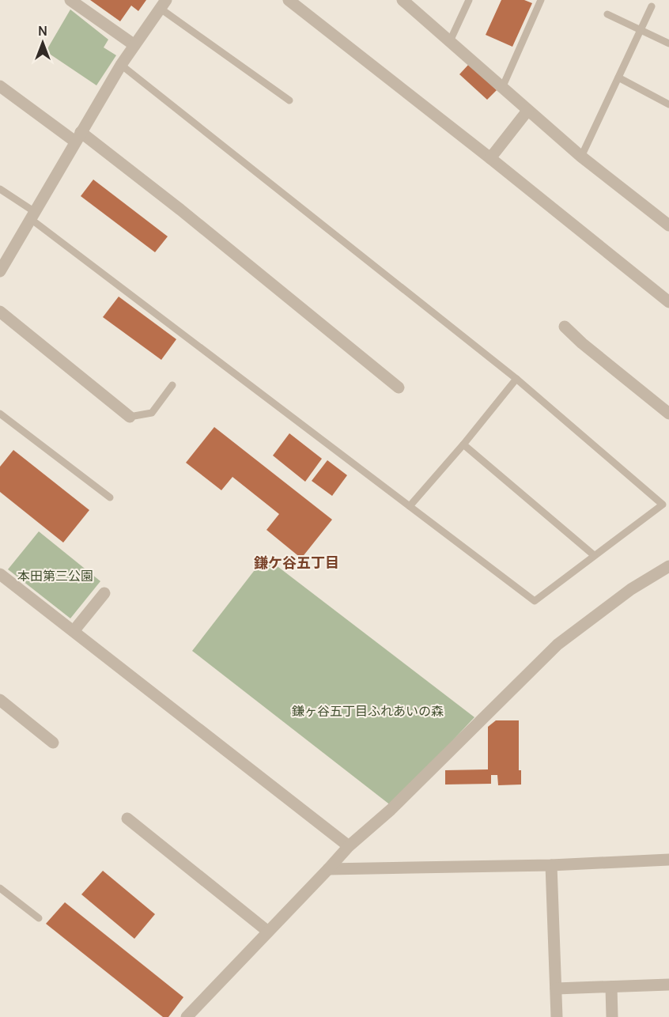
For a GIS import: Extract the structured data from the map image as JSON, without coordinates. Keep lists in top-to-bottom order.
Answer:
{
  "districts": ["鎌ケ谷五丁目"],
  "parks": ["本田第三公園", "鎌ヶ谷五丁目ふれあいの森"],
  "north": "top"
}
